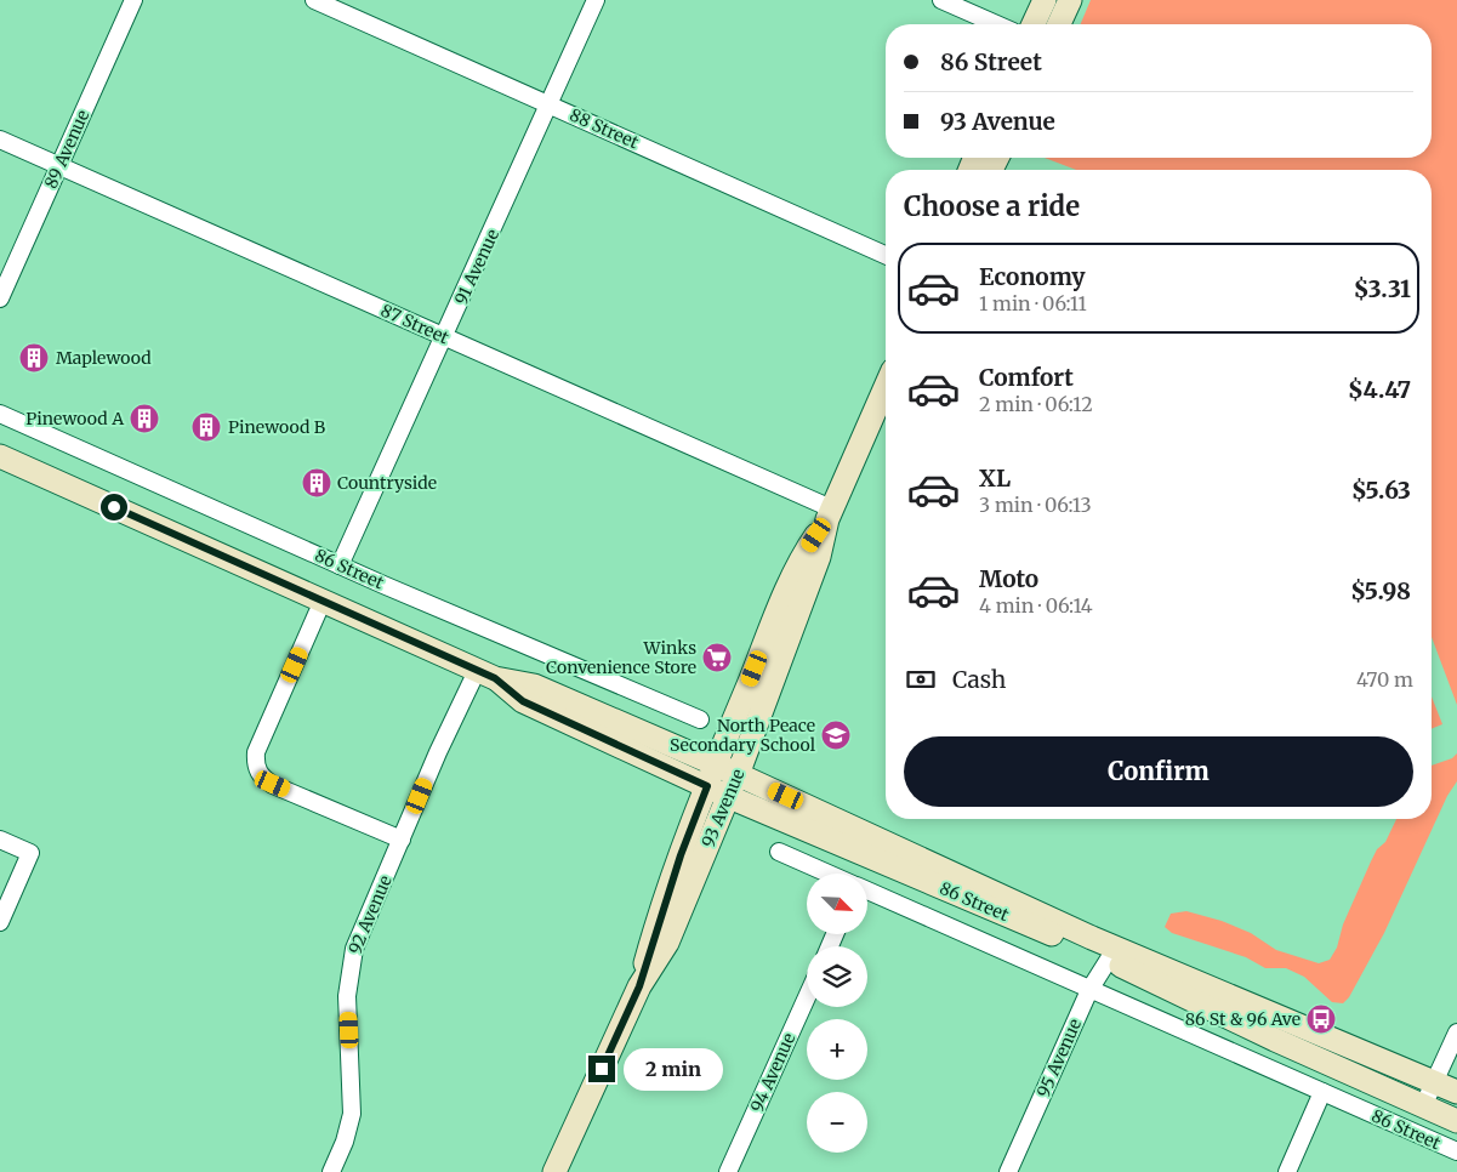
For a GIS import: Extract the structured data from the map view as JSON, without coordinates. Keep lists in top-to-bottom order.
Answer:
{
  "streets": {
    "main road": ["86 Street", "93 Avenue"],
    "street": [
      "88 Street",
      "89 Avenue",
      "91 Avenue",
      "87 Street",
      "92 Avenue",
      "95 Avenue",
      "94 Avenue"
    ]
  },
  "crossings": [
    ["88 Street", "91 Avenue"],
    ["89 Avenue", "87 Street"],
    ["91 Avenue", "87 Street"],
    ["91 Avenue", "86 Street"],
    ["87 Street", "93 Avenue"],
    ["86 Street", "93 Avenue"],
    ["86 Street", "92 Avenue"],
    ["86 Street", "95 Avenue"]
  ],
  "places": {
    "building": [
      "Maplewood",
      "Pinewood A",
      "Pinewood B",
      "Countryside"
    ],
    "supermarket": ["Winks Convenience Store"],
    "school or university": ["North Peace Secondary School"],
    "bus stop": ["86 St & 96 Ave"]
  },
  "north": "bottom right",
  "page": {
    "banner": ["86 Street", "93 Avenue"],
    "heading": "Choose a ride",
    "list": [
      {
        "name": "Economy",
        "note": "1 min · 06:11",
        "value": "$3.31"
      },
      {
        "name": "Comfort",
        "note": "2 min · 06:12",
        "value": "$4.47"
      },
      {
        "name": "XL",
        "note": "3 min · 06:13",
        "value": "$5.63"
      },
      {
        "name": "Moto",
        "note": "4 min · 06:14",
        "value": "$5.98"
      }
    ],
    "pay": ["Cash", "470 m"],
    "buttons": "Confirm",
    "map_buttons": ["+", "−"],
    "bubble": "2 min"
  }
}
